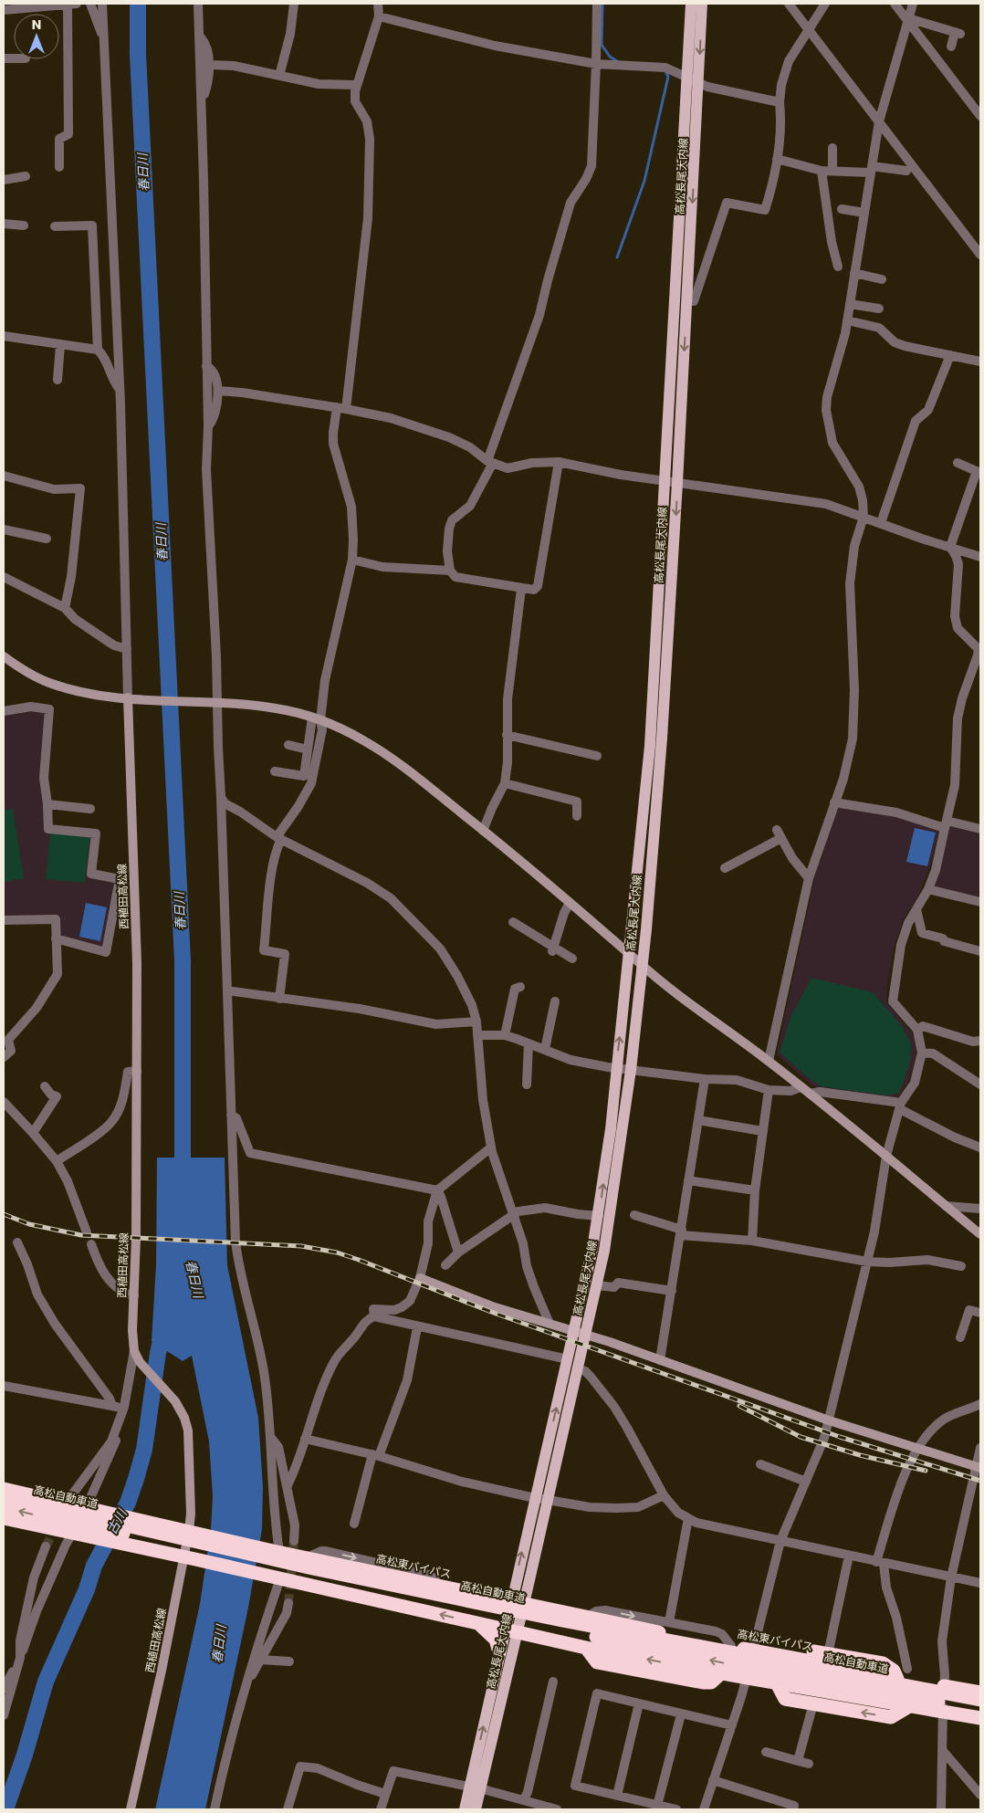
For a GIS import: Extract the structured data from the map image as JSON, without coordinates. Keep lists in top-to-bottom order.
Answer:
{
  "streets": {
    "highway": ["高松自動車道", "高松東バイパス"],
    "main road": ["高松長尾大内線"],
    "street": ["西植田高松線"]
  },
  "crossings": [
    ["高松長尾大内線", "高松東バイパス"],
    ["西植田高松線", "高松東バイパス"],
    ["高松自動車道", "高松東バイパス"]
  ],
  "water": ["春日川", "古川"],
  "north": "top"
}
